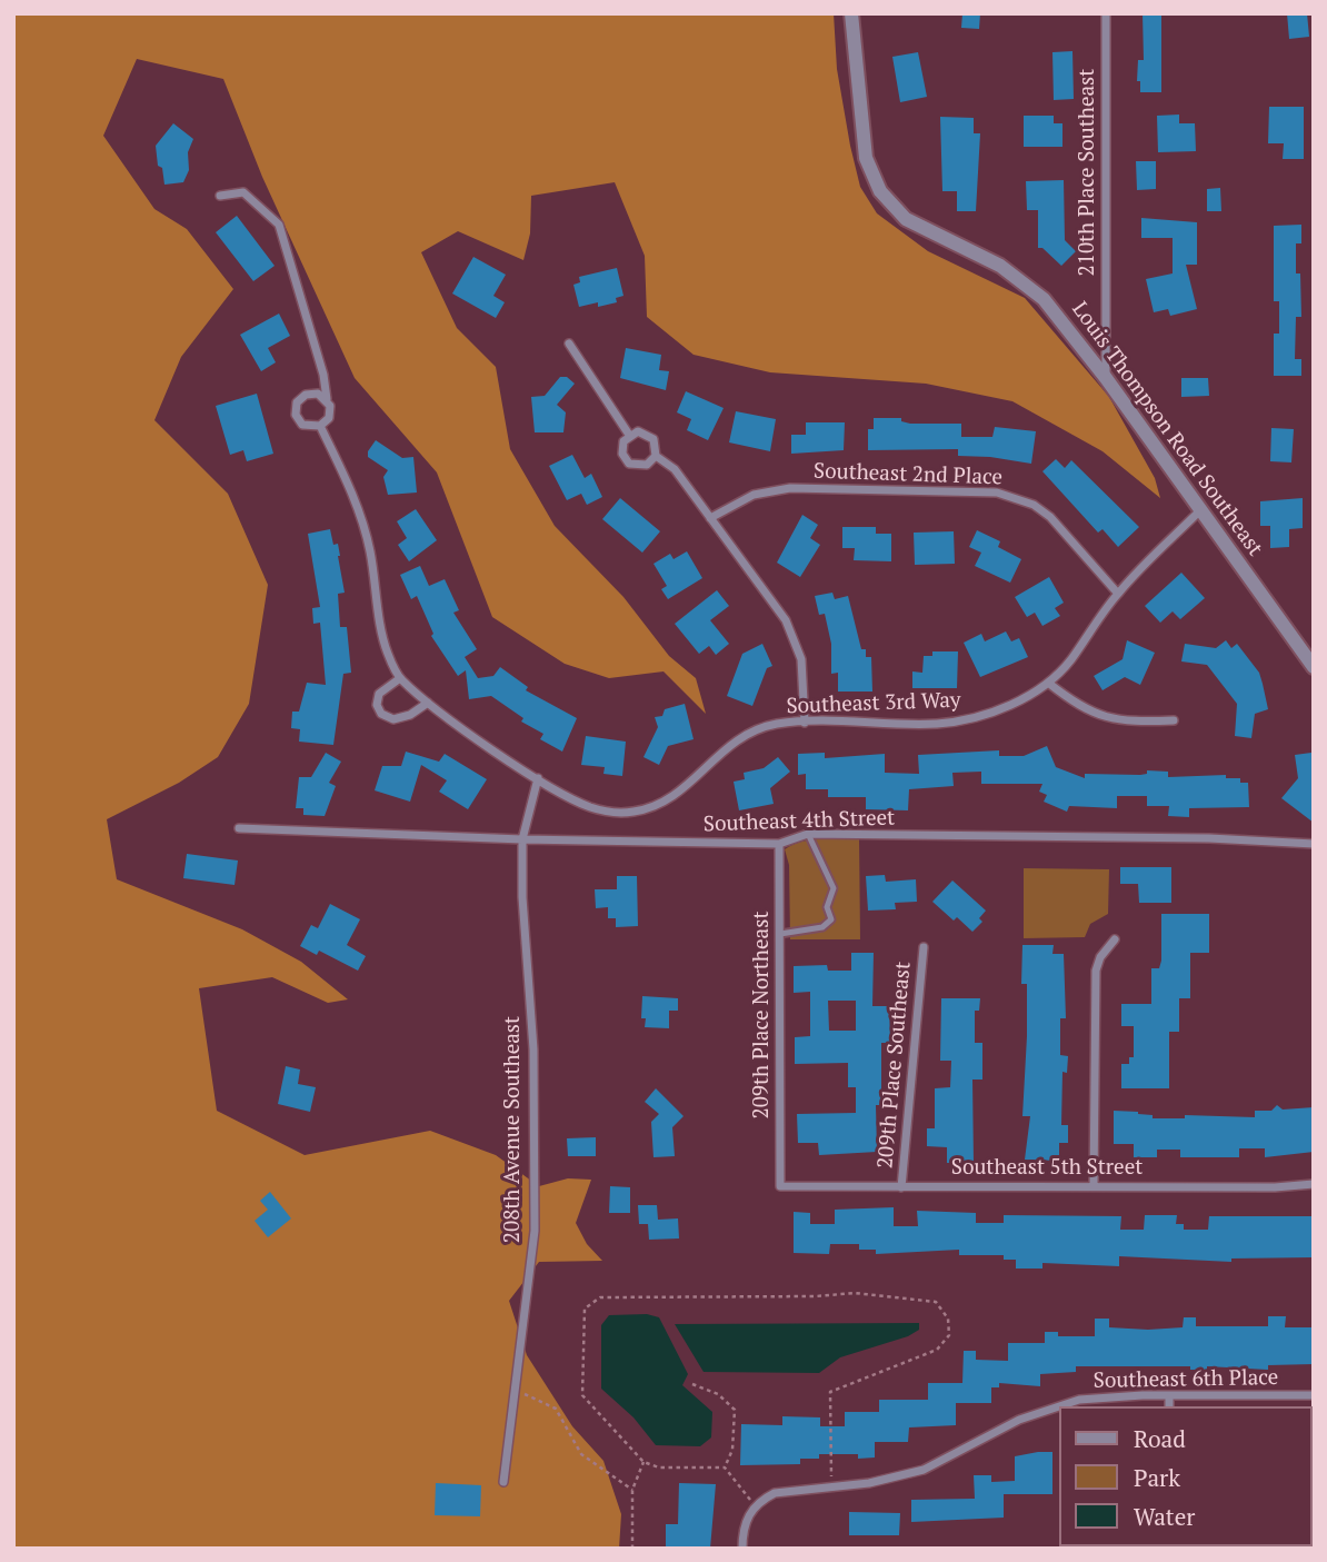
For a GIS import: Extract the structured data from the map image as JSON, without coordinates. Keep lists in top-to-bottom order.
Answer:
{
  "streets": {
    "street": [
      "210th Place Southeast",
      "Louis Thompson Road Southeast",
      "Southeast 2nd Place",
      "Southeast 3rd Way",
      "Southeast 4th Street",
      "209th Place Northeast",
      "209th Place Southeast",
      "208th Avenue Southeast",
      "Southeast 5th Street",
      "Southeast 6th Place"
    ]
  },
  "crossings": [
    ["210th Place Southeast", "Louis Thompson Road Southeast"],
    ["Louis Thompson Road Southeast", "Southeast 3rd Way"],
    ["Southeast 2nd Place", "Southeast 3rd Way"],
    ["Southeast 3rd Way", "208th Avenue Southeast"],
    ["Southeast 4th Street", "209th Place Northeast"],
    ["Southeast 4th Street", "208th Avenue Southeast"],
    ["209th Place Northeast", "Southeast 5th Street"],
    ["209th Place Southeast", "Southeast 5th Street"]
  ],
  "legend": ["Road", "Park", "Water"]
}
